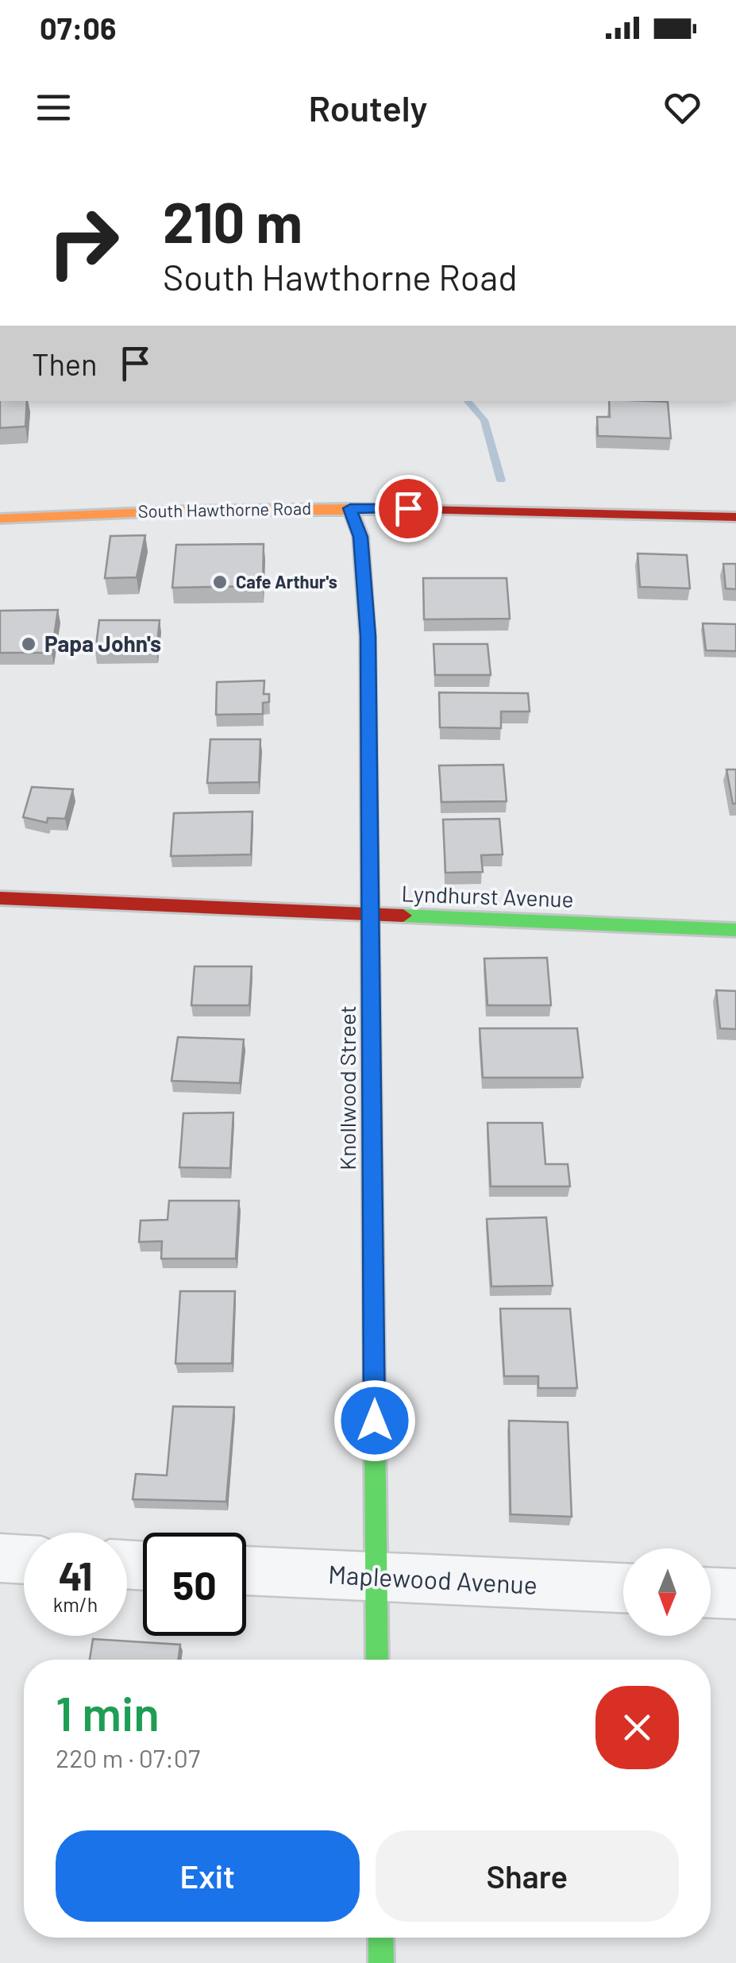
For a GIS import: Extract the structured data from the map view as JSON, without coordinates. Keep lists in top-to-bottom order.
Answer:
{
  "streets": {
    "main road": ["South Hawthorne Road", "Lyndhurst Avenue", "Knollwood Street"],
    "street": ["Maplewood Avenue"]
  },
  "crossings": [
    ["South Hawthorne Road", "Knollwood Street"],
    ["Lyndhurst Avenue", "Knollwood Street"],
    ["Knollwood Street", "Maplewood Avenue"]
  ],
  "places": ["Cafe Arthur's", "Papa John's"],
  "north": "bottom",
  "page": {
    "status": "07:06",
    "header": "Routely",
    "turn": ["210 m", "South Hawthorne Road"],
    "then": "Then",
    "speed": "41 km/h",
    "limit": "50",
    "heading": ["1 min", "220 m · 07:07"],
    "buttons": ["Exit", "Share"]
  }
}
